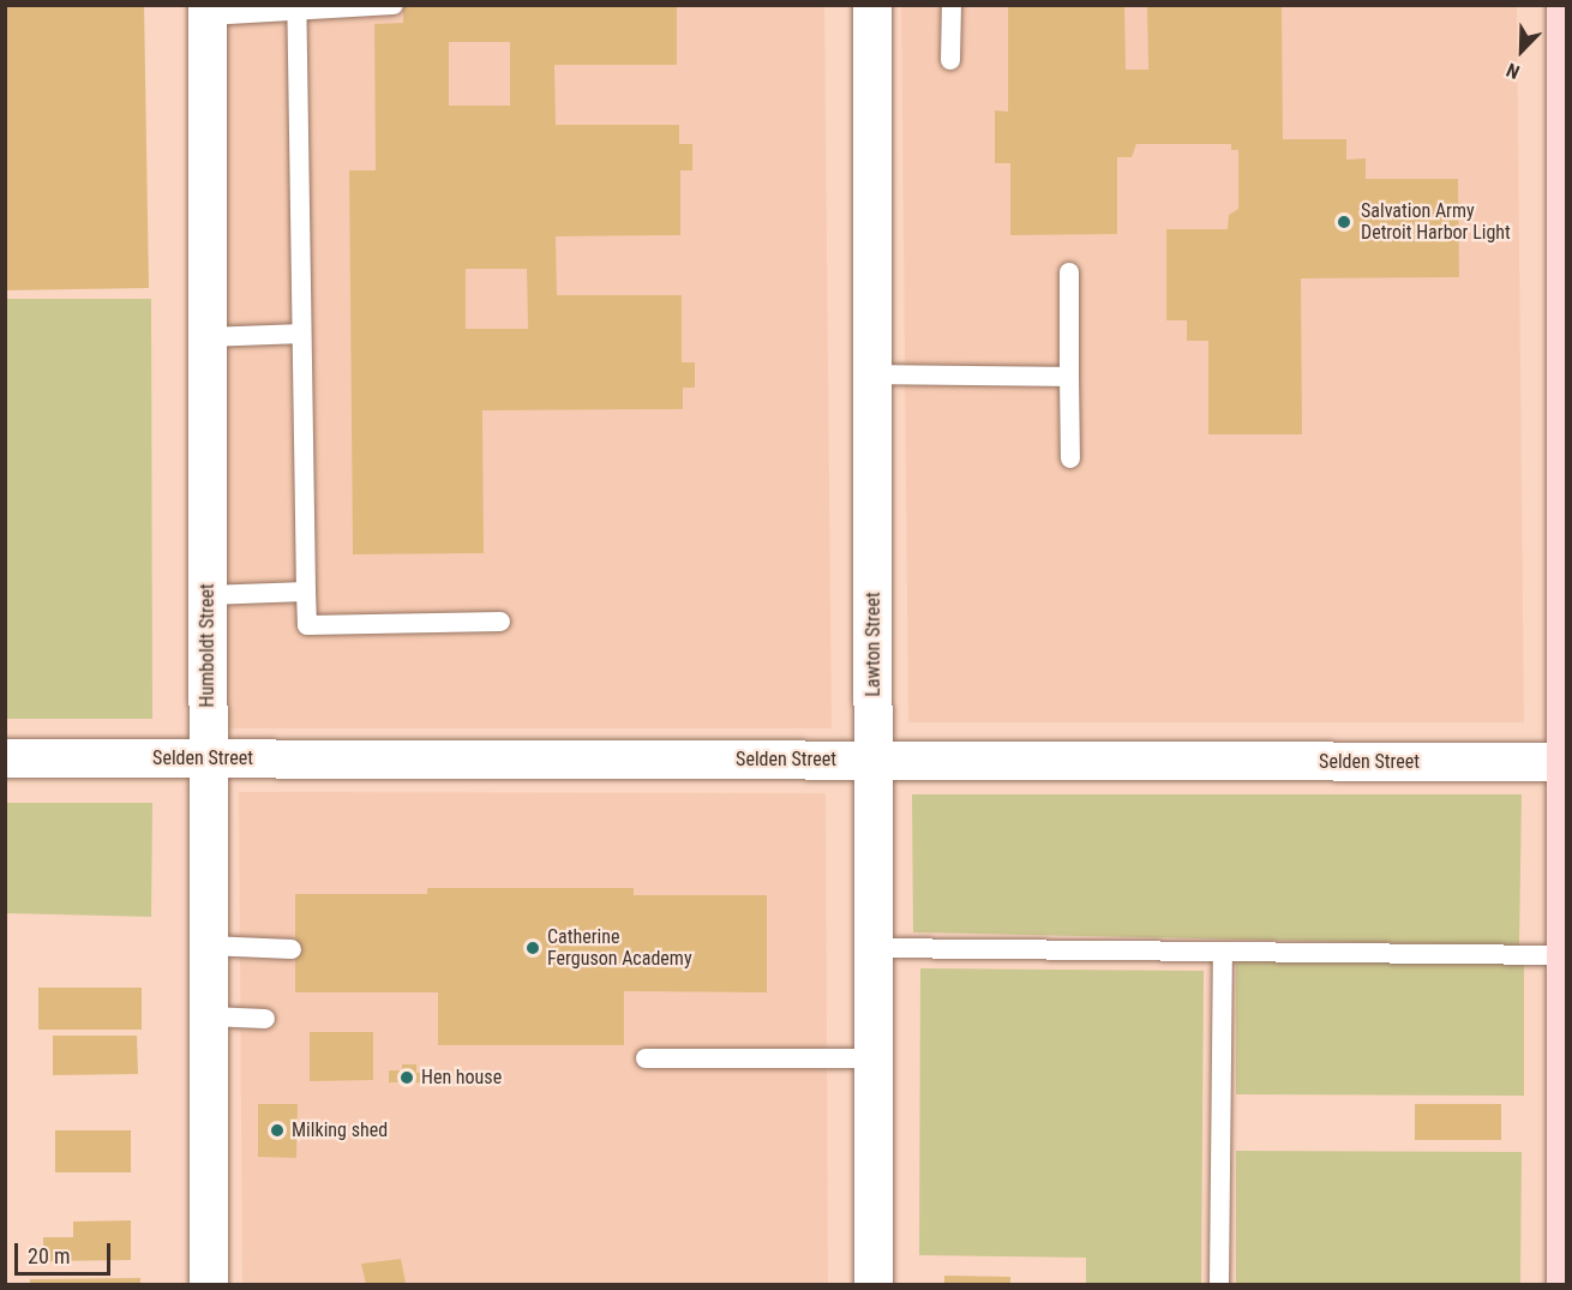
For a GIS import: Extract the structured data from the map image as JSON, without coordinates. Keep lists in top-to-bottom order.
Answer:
{
  "streets": {
    "street": ["Lawton Street", "Humboldt Street", "Selden Street"]
  },
  "crossings": [
    ["Lawton Street", "Selden Street"],
    ["Humboldt Street", "Selden Street"]
  ],
  "places": [
    "Salvation Army Detroit Harbor Light",
    "Catherine Ferguson Academy",
    "Hen house",
    "Milking shed"
  ],
  "scale_bar": "20 m",
  "north": "bottom left"
}
